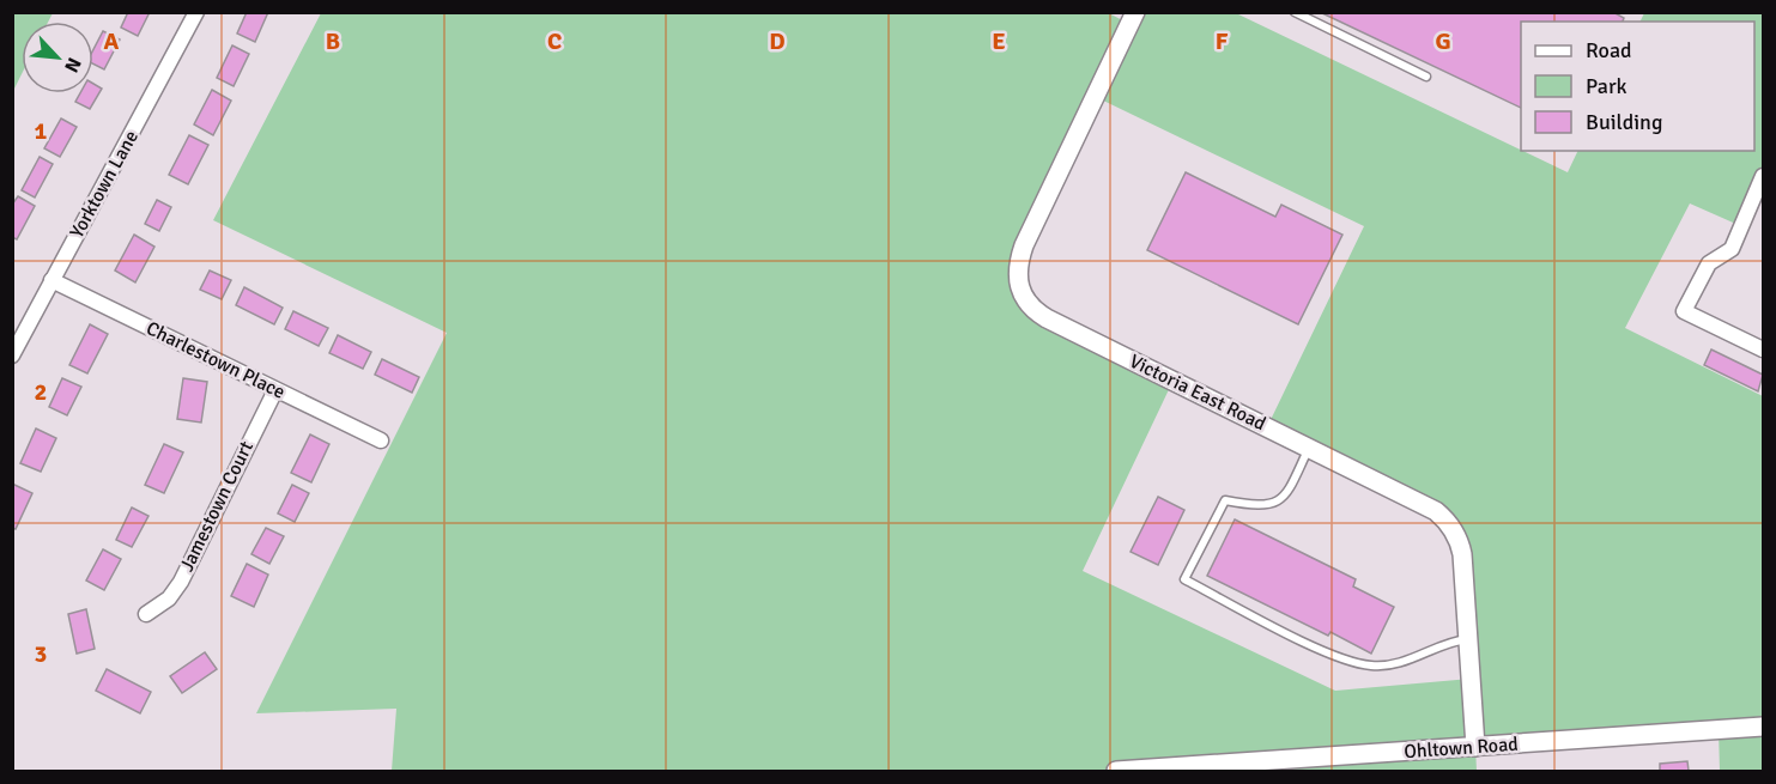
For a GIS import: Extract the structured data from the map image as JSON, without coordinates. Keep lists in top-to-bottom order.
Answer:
{
  "streets": {
    "street": [
      "Yorktown Lane",
      "Charlestown Place",
      "Victoria East Road",
      "Jamestown Court",
      "Ohltown Road"
    ]
  },
  "crossings": [
    ["Yorktown Lane", "Charlestown Place"],
    ["Charlestown Place", "Jamestown Court"],
    ["Victoria East Road", "Ohltown Road"]
  ],
  "legend": ["Road", "Park", "Building"],
  "north": "bottom right",
  "grid": {
    "columns": [
      "A",
      "B",
      "C",
      "D",
      "E",
      "F",
      "G"
    ],
    "rows": ["1", "2", "3"]
  }
}
